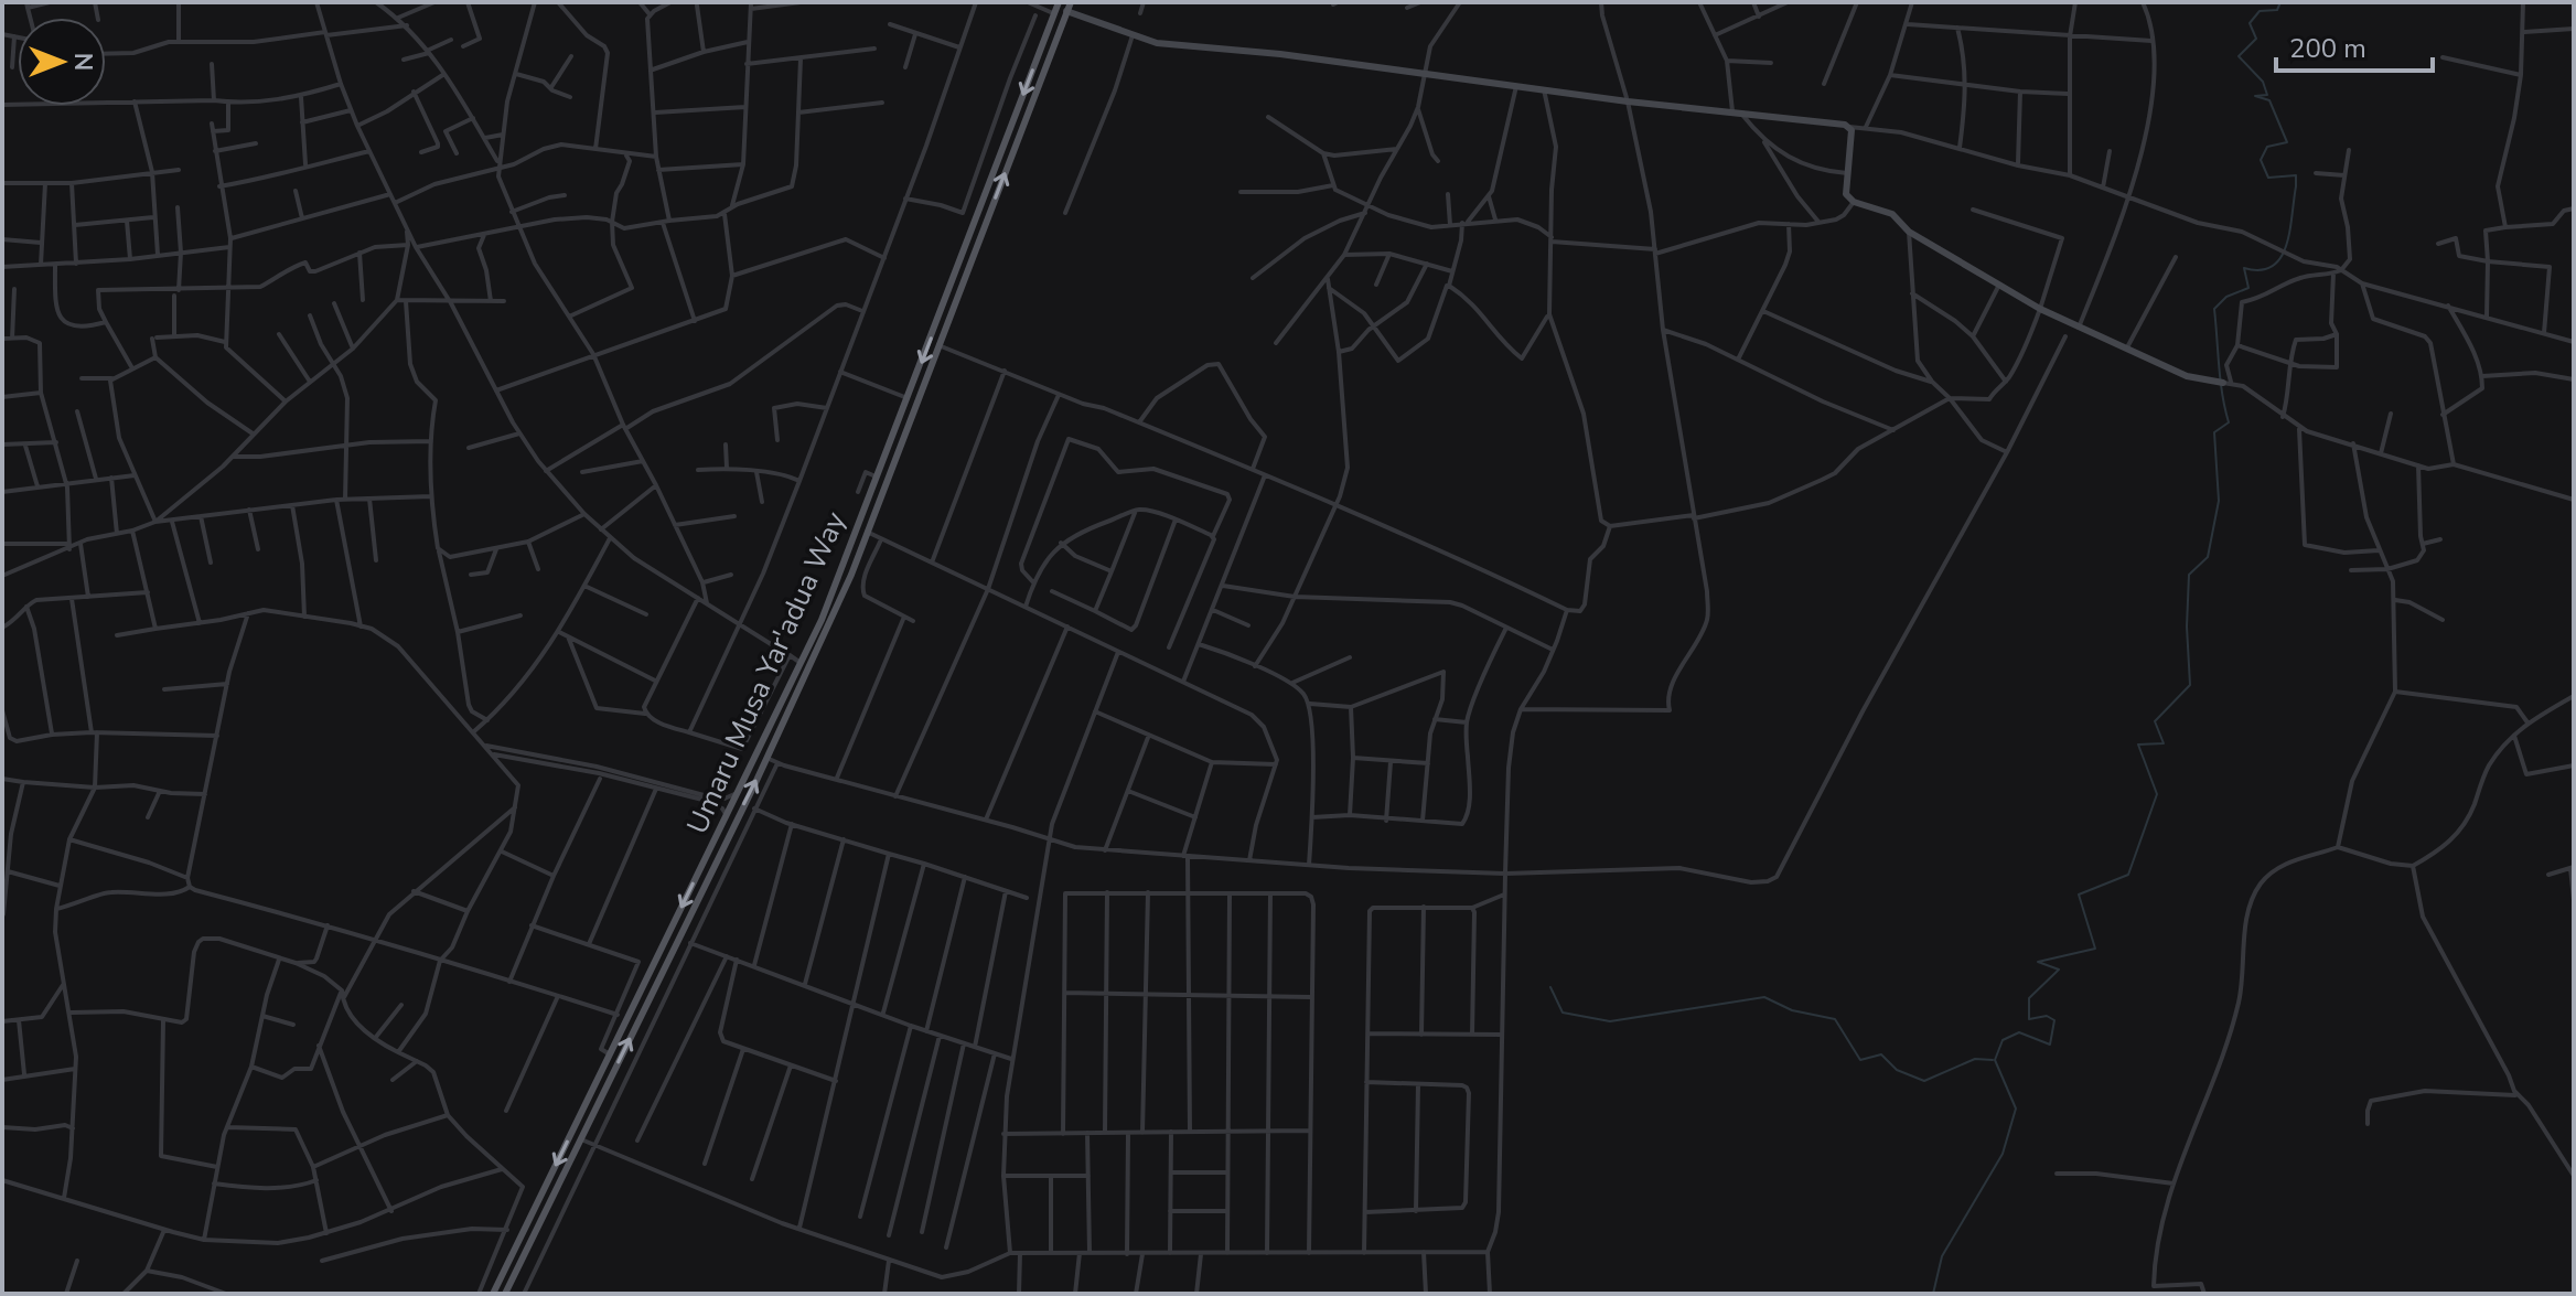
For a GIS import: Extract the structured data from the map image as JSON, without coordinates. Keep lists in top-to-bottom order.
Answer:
{
  "streets": {
    "main road": ["Umaru Musa Yar'adua Way"]
  },
  "scale_bar": "200 m",
  "north": "right"
}
